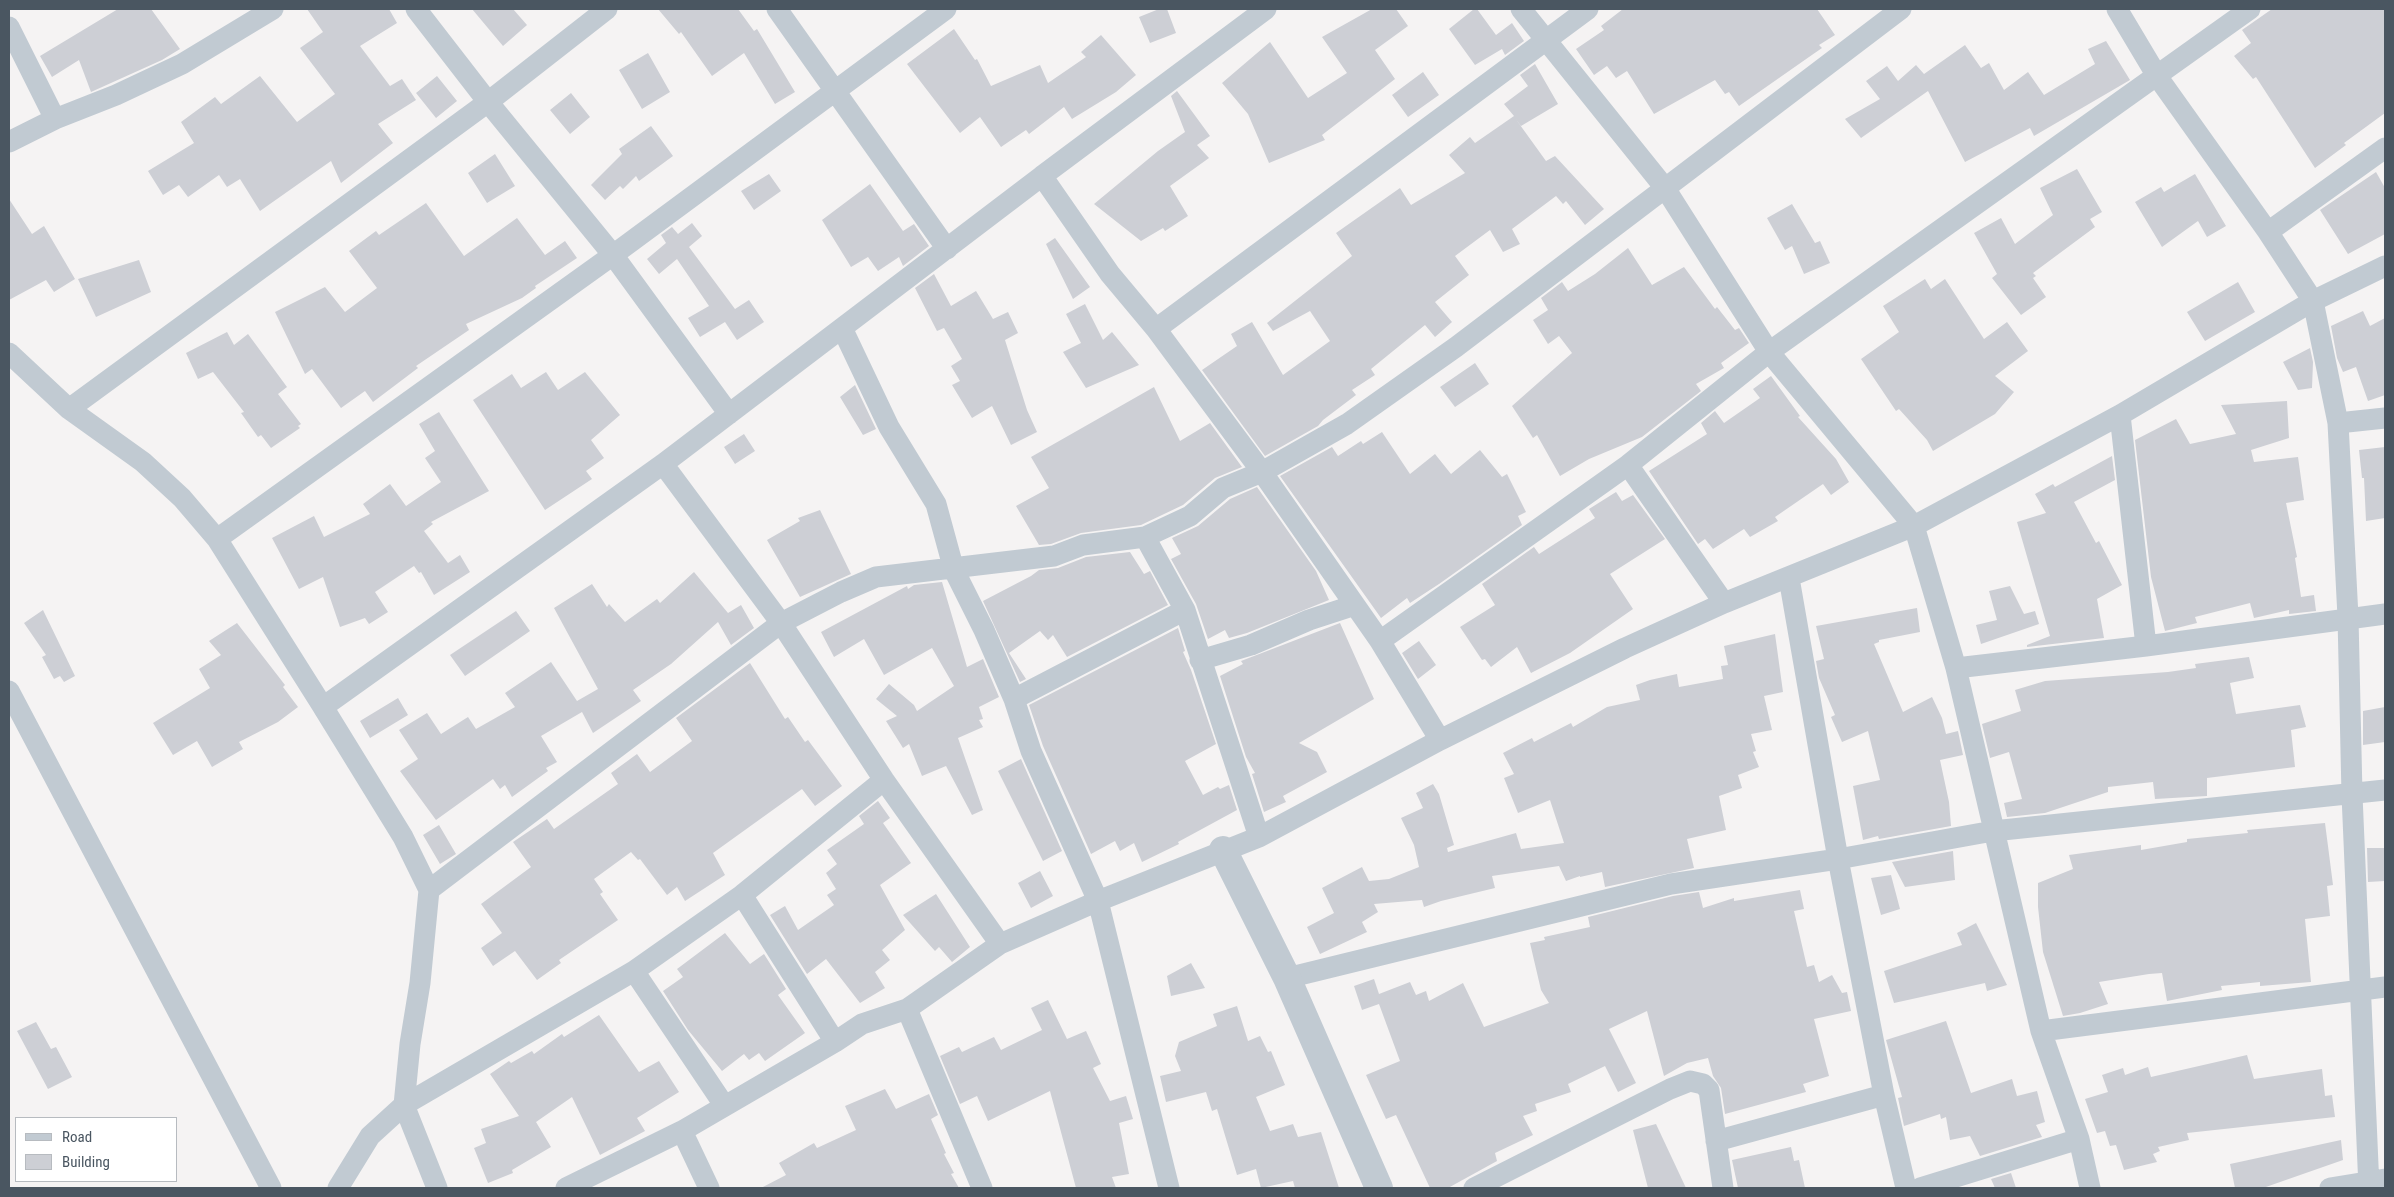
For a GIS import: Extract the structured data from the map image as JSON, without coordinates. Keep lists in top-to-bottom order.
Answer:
{
  "legend": ["Road", "Building"]
}
